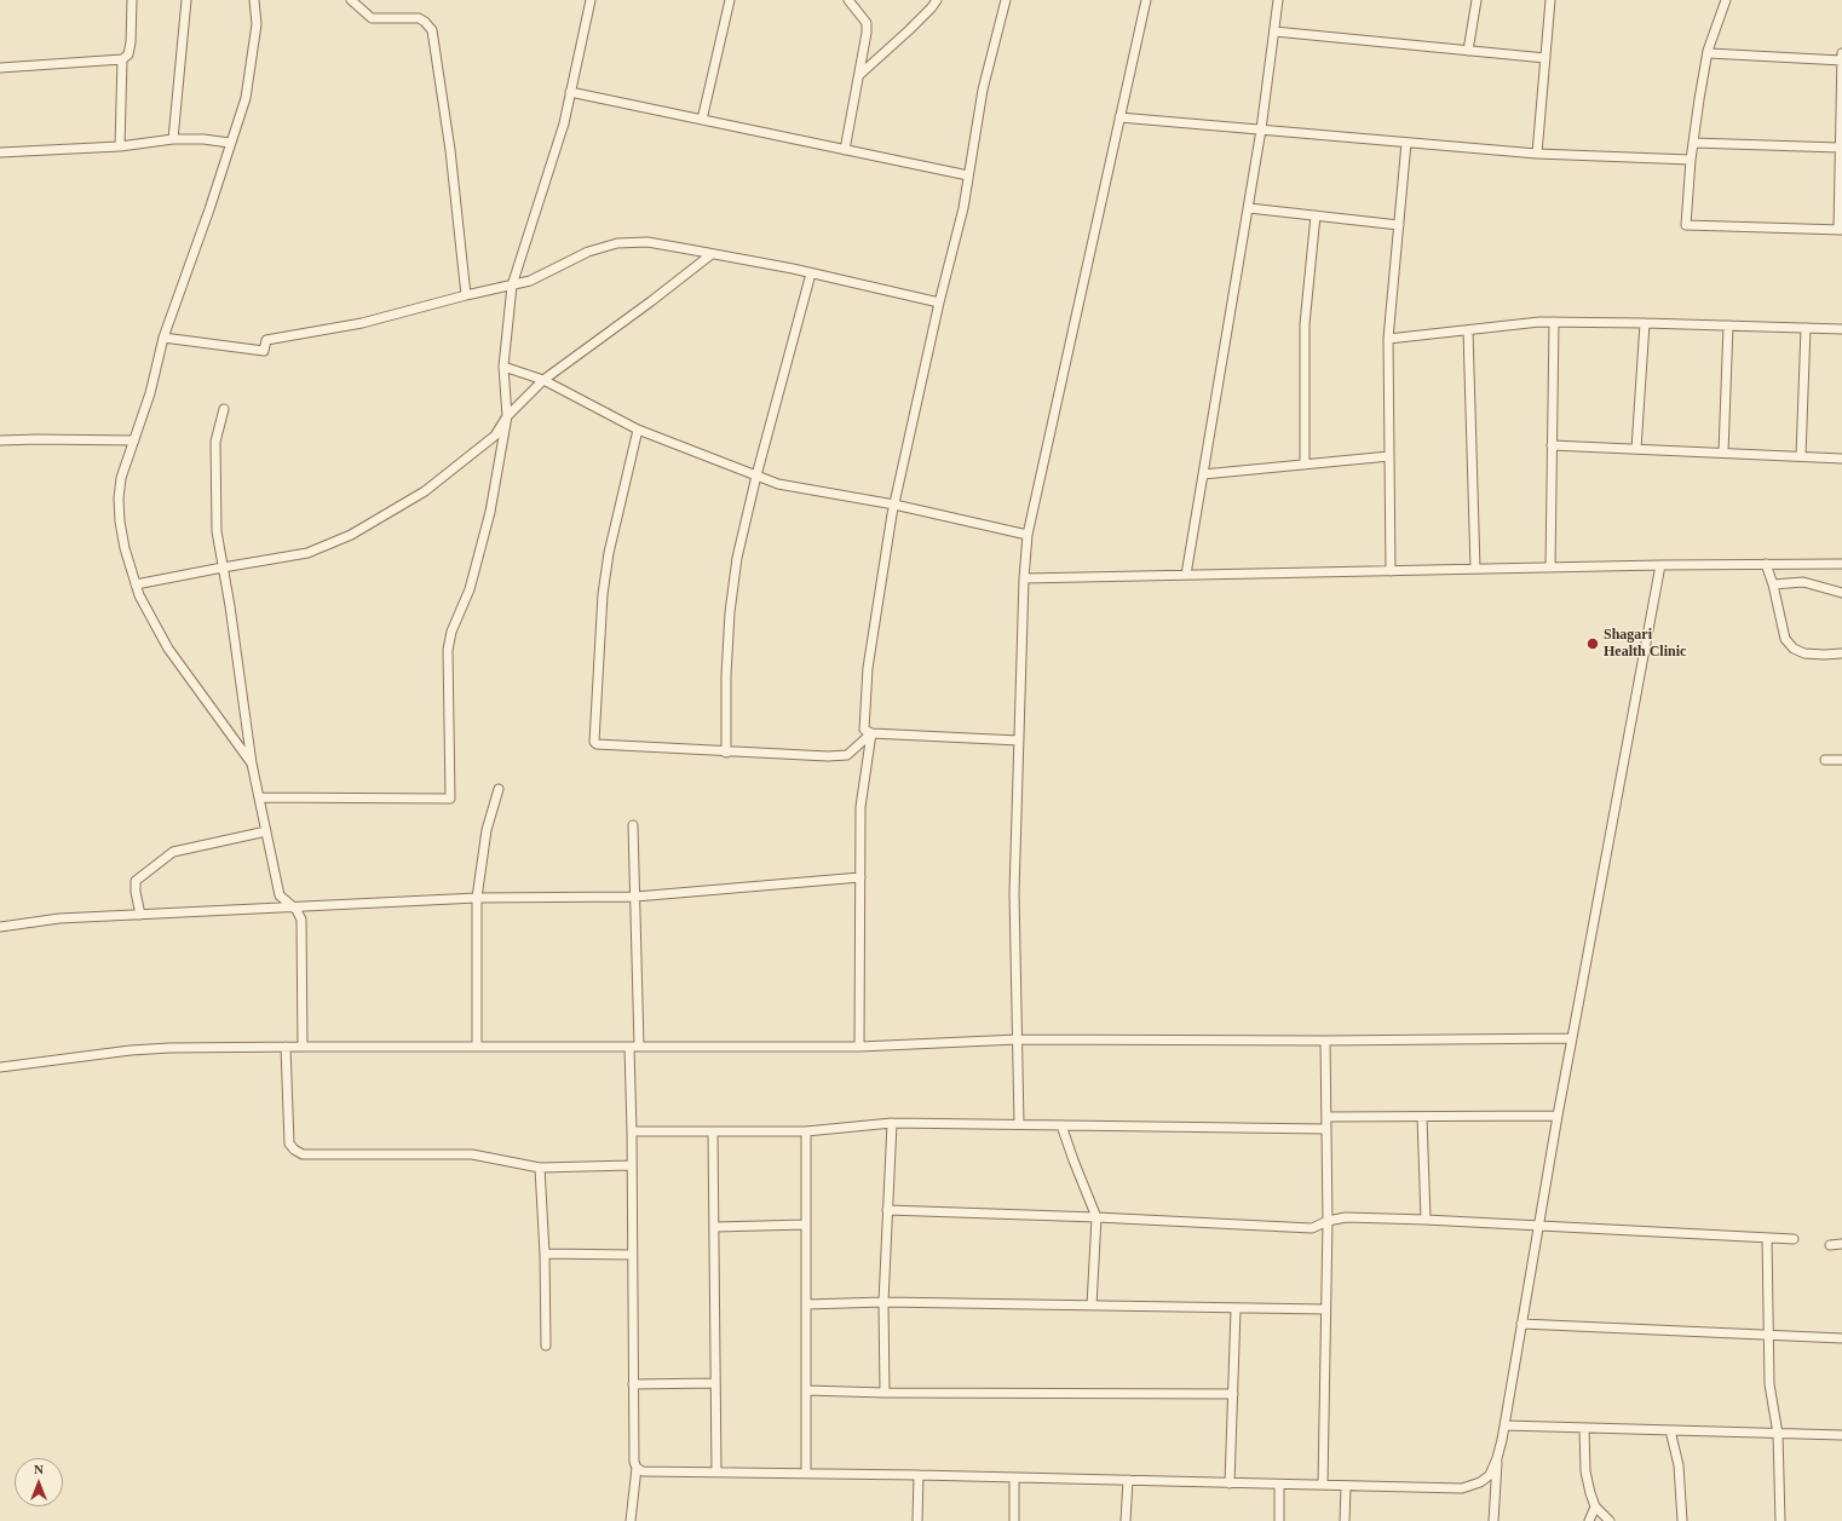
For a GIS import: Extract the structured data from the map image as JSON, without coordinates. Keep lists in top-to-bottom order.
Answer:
{
  "places": ["Shagari Health Clinic"],
  "north": "top"
}
